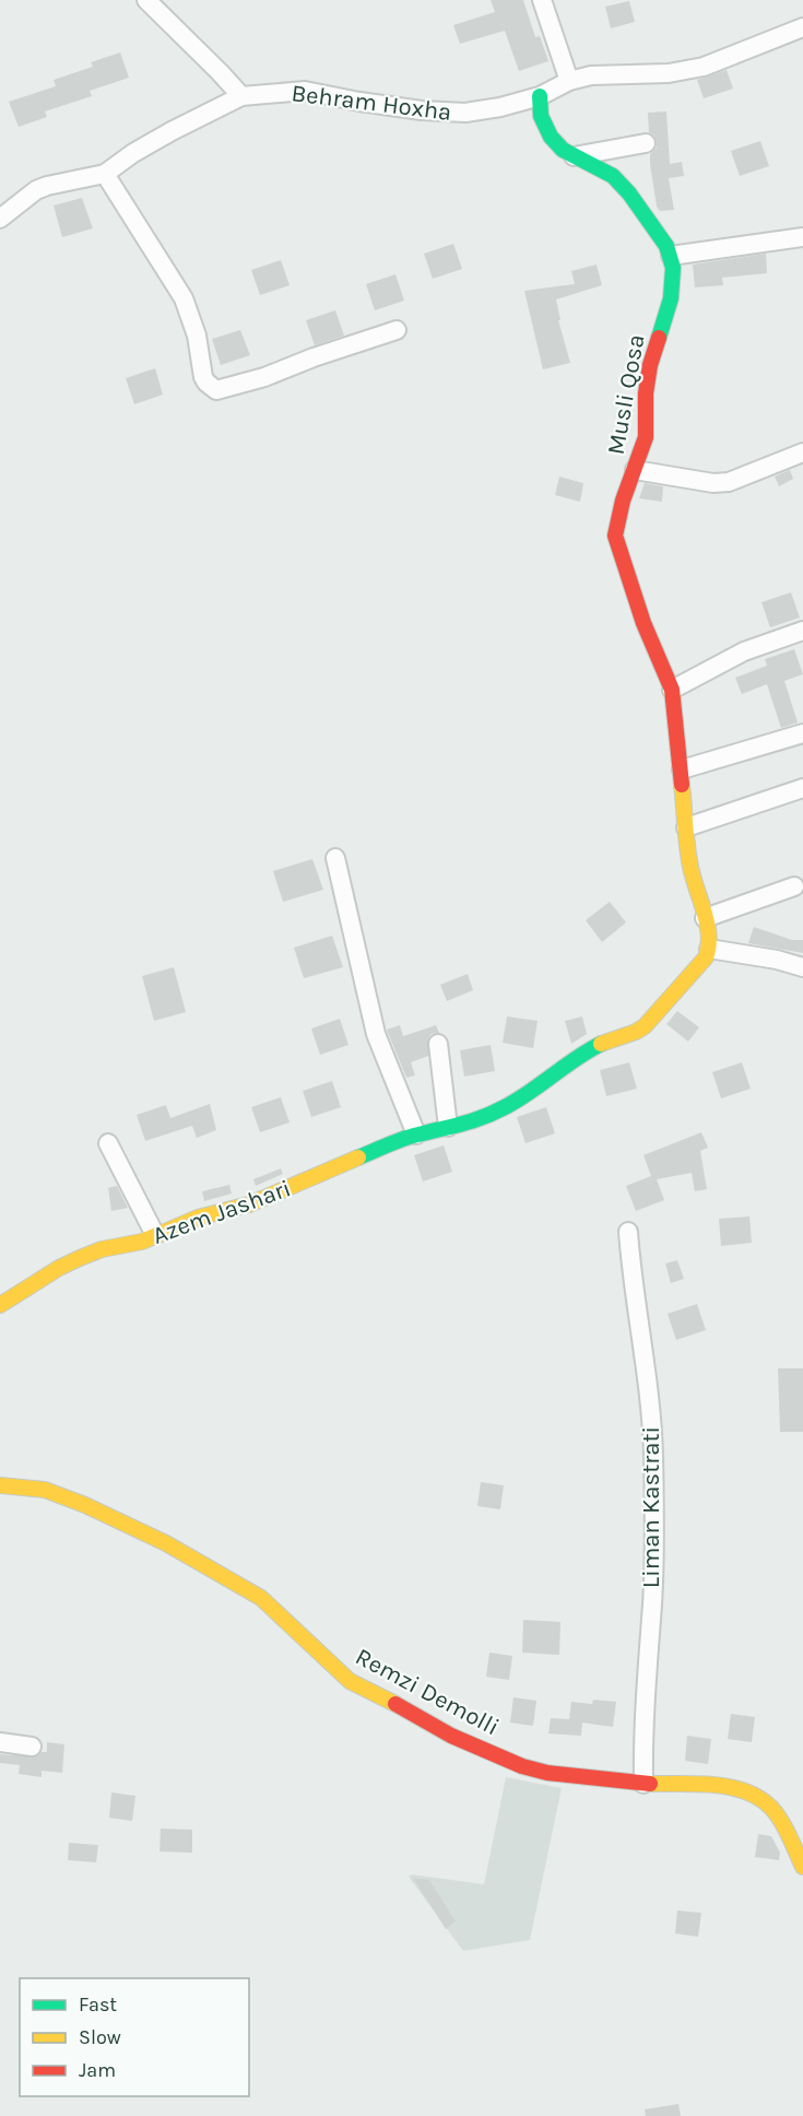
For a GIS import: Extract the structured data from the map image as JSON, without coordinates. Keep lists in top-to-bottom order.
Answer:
{
  "streets": {
    "street": [
      "Behram Hoxha",
      "Musli Qosa",
      "Azem Jashari",
      "Liman Kastrati",
      "Remzi Demolli"
    ]
  },
  "crossings": [
    ["Behram Hoxha", "Musli Qosa"],
    ["Musli Qosa", "Azem Jashari"],
    ["Liman Kastrati", "Remzi Demolli"]
  ],
  "legend": ["Fast", "Slow", "Jam"]
}
